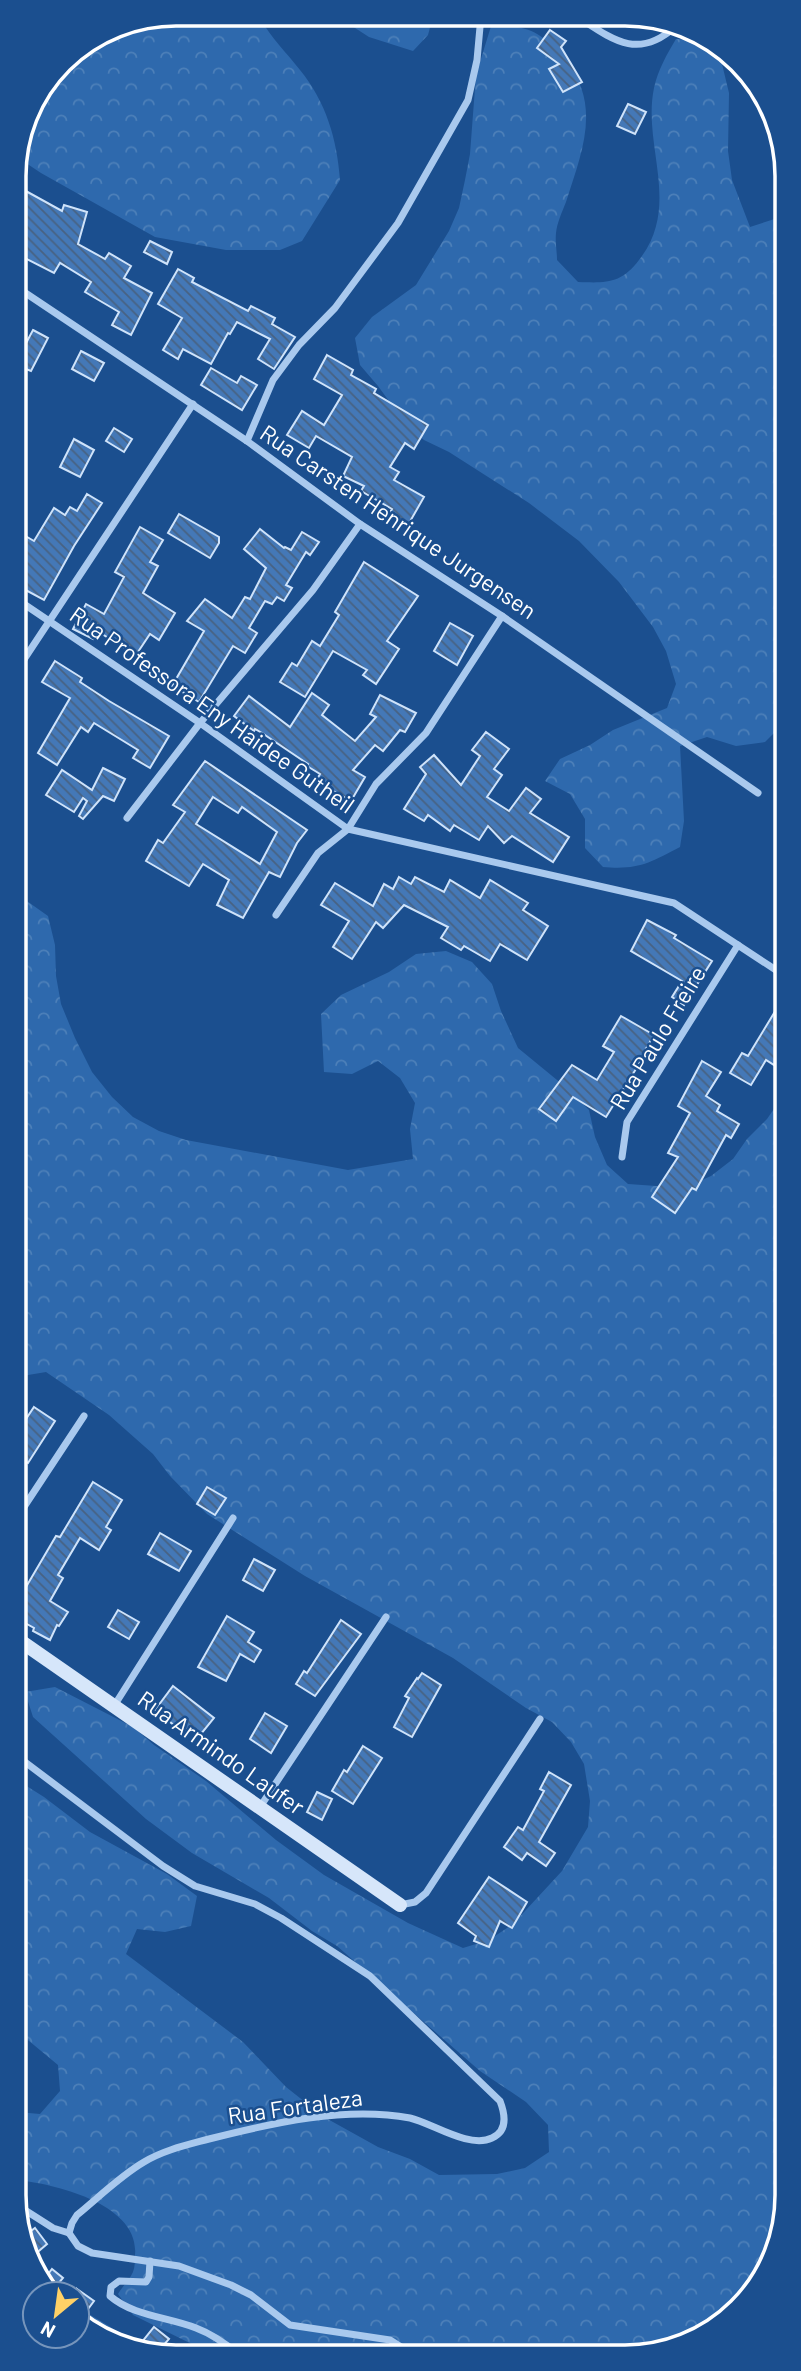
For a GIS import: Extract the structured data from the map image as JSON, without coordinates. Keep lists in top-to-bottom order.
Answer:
{
  "streets": {
    "street": [
      "Rua Carsten Henrique Jurgensen",
      "Rua Professora Eny Haidee Gutheil",
      "Rua Paulo Freire",
      "Rua Armindo Laufer",
      "Rua Fortaleza"
    ]
  },
  "crossings": [
    ["Rua Professora Eny Haidee Gutheil", "Rua Paulo Freire"]
  ],
  "north": "bottom left"
}
